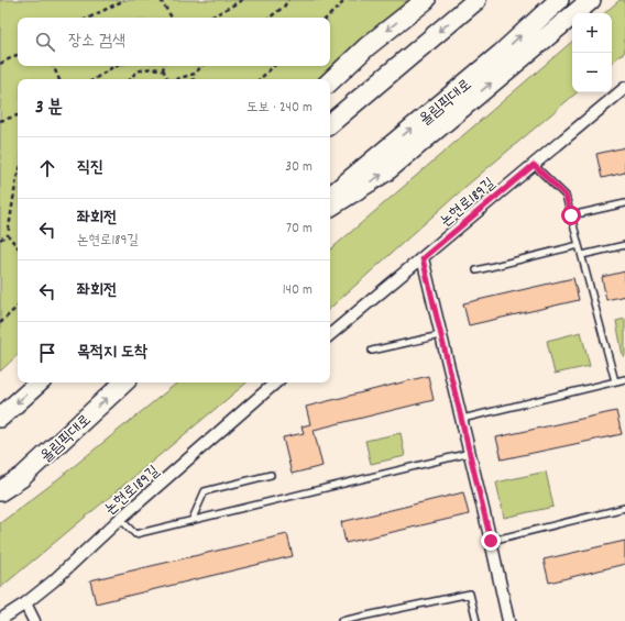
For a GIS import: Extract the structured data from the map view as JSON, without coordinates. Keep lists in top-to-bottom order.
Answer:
{
  "streets": {
    "highway": ["올림픽대로"],
    "street": ["논현로189길"]
  },
  "page": {
    "map_buttons": ["+", "−"],
    "search": "장소 검색",
    "heading": ["3 분", "도보 · 240 m"],
    "list": [
      ["직진", "30 m"],
      ["좌회전", "논현로189길", "70 m"],
      ["좌회전", "140 m"],
      "목적지 도착"
    ]
  }
}
